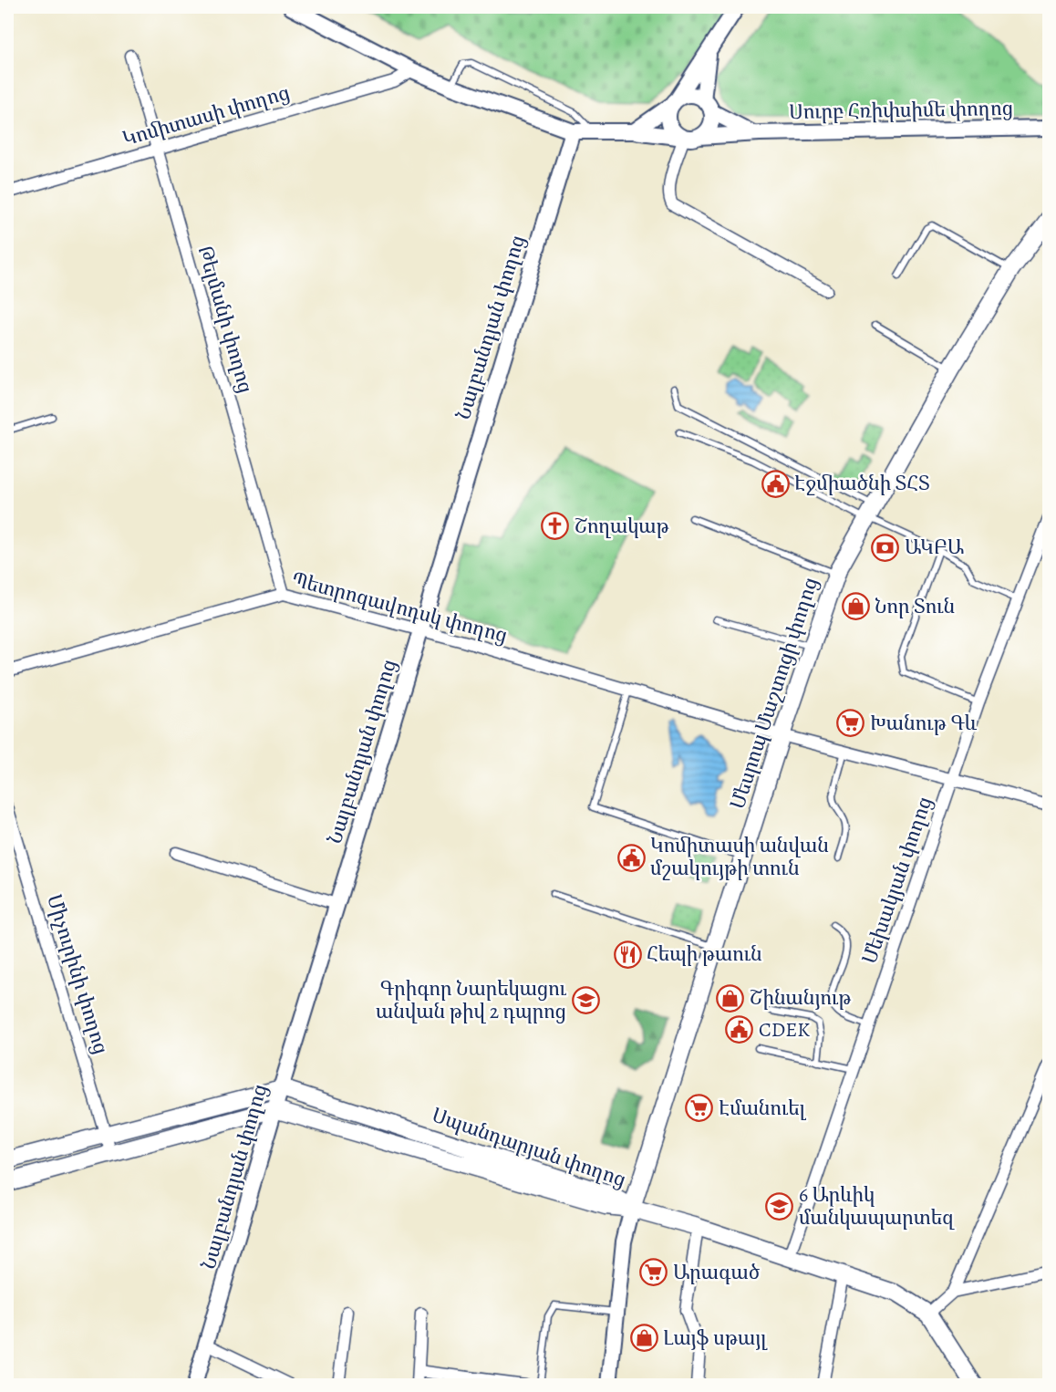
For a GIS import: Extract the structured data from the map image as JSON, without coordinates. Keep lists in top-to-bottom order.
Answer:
{
  "streets": {
    "main road": ["Մեսրոպ Մաշտոցի փողոց", "Սպանդարյան փողոց"],
    "street": [
      "Սուրբ Հռիփսիմե փողոց",
      "Կոմիտասի փողոց",
      "Թելմանի փողոց",
      "Նալբանդյան փողոց",
      "Պետրոզավոդսկ փողոց",
      "Մեխակյան փողոց",
      "Միչուրինի փողոց"
    ]
  },
  "crossings": [
    ["Սուրբ Հռիփսիմե փողոց", "Նալբանդյան փողոց"],
    ["Կոմիտասի փողոց", "Թելմանի փողոց"],
    ["Թելմանի փողոց", "Պետրոզավոդսկ փողոց"],
    ["Նալբանդյան փողոց", "Պետրոզավոդսկ փողոց"],
    ["Նալբանդյան փողոց", "Սպանդարյան փողոց"],
    ["Պետրոզավոդսկ փողոց", "Մեսրոպ Մաշտոցի փողոց"],
    ["Պետրոզավոդսկ փողոց", "Մեխակյան փողոց"],
    ["Մեսրոպ Մաշտոցի փողոց", "Սպանդարյան փողոց"]
  ],
  "places": {
    "public building": ["Էջմիածնի ՏՀՏ", "Կոմիտասի անվան մշակույթի տուն", "CDEK"],
    "church": ["Շողակաթ"],
    "bank": ["ԱԿԲԱ"],
    "shop": ["Նոր Տուն", "Շինանյութ", "Լայֆ սթայլ"],
    "supermarket": ["Խանութ Գև", "Էմանուել", "Արագած"],
    "restaurant": ["Հեպի թաուն"],
    "school or university": ["Գրիգոր Նարեկացու անվան թիվ 2 դպրոց", "6 Արևիկ մանկապարտեզ"]
  }
}
